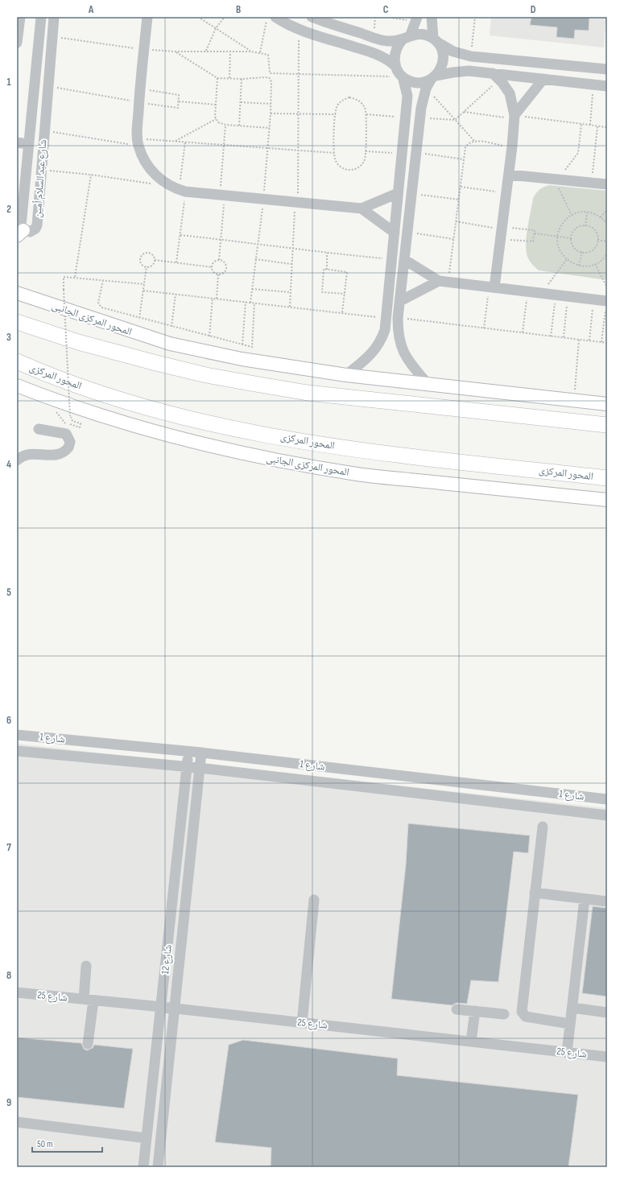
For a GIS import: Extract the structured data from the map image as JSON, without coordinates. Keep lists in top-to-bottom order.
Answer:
{
  "streets": {
    "highway": ["المحور المركزى"],
    "main road": ["المحور المركزى الجانبى"],
    "street": [
      "شارع عبد السلام أمين",
      "شارع 1",
      "شارع 12",
      "شارع 25"
    ]
  },
  "crossings": [
    ["شارع 1", "شارع 12"],
    ["شارع 12", "شارع 25"]
  ],
  "scale_bar": "50 m",
  "grid": {
    "columns": [
      "A",
      "B",
      "C",
      "D"
    ],
    "rows": [
      "1",
      "2",
      "3",
      "4",
      "5",
      "6",
      "7",
      "8",
      "9"
    ]
  }
}
